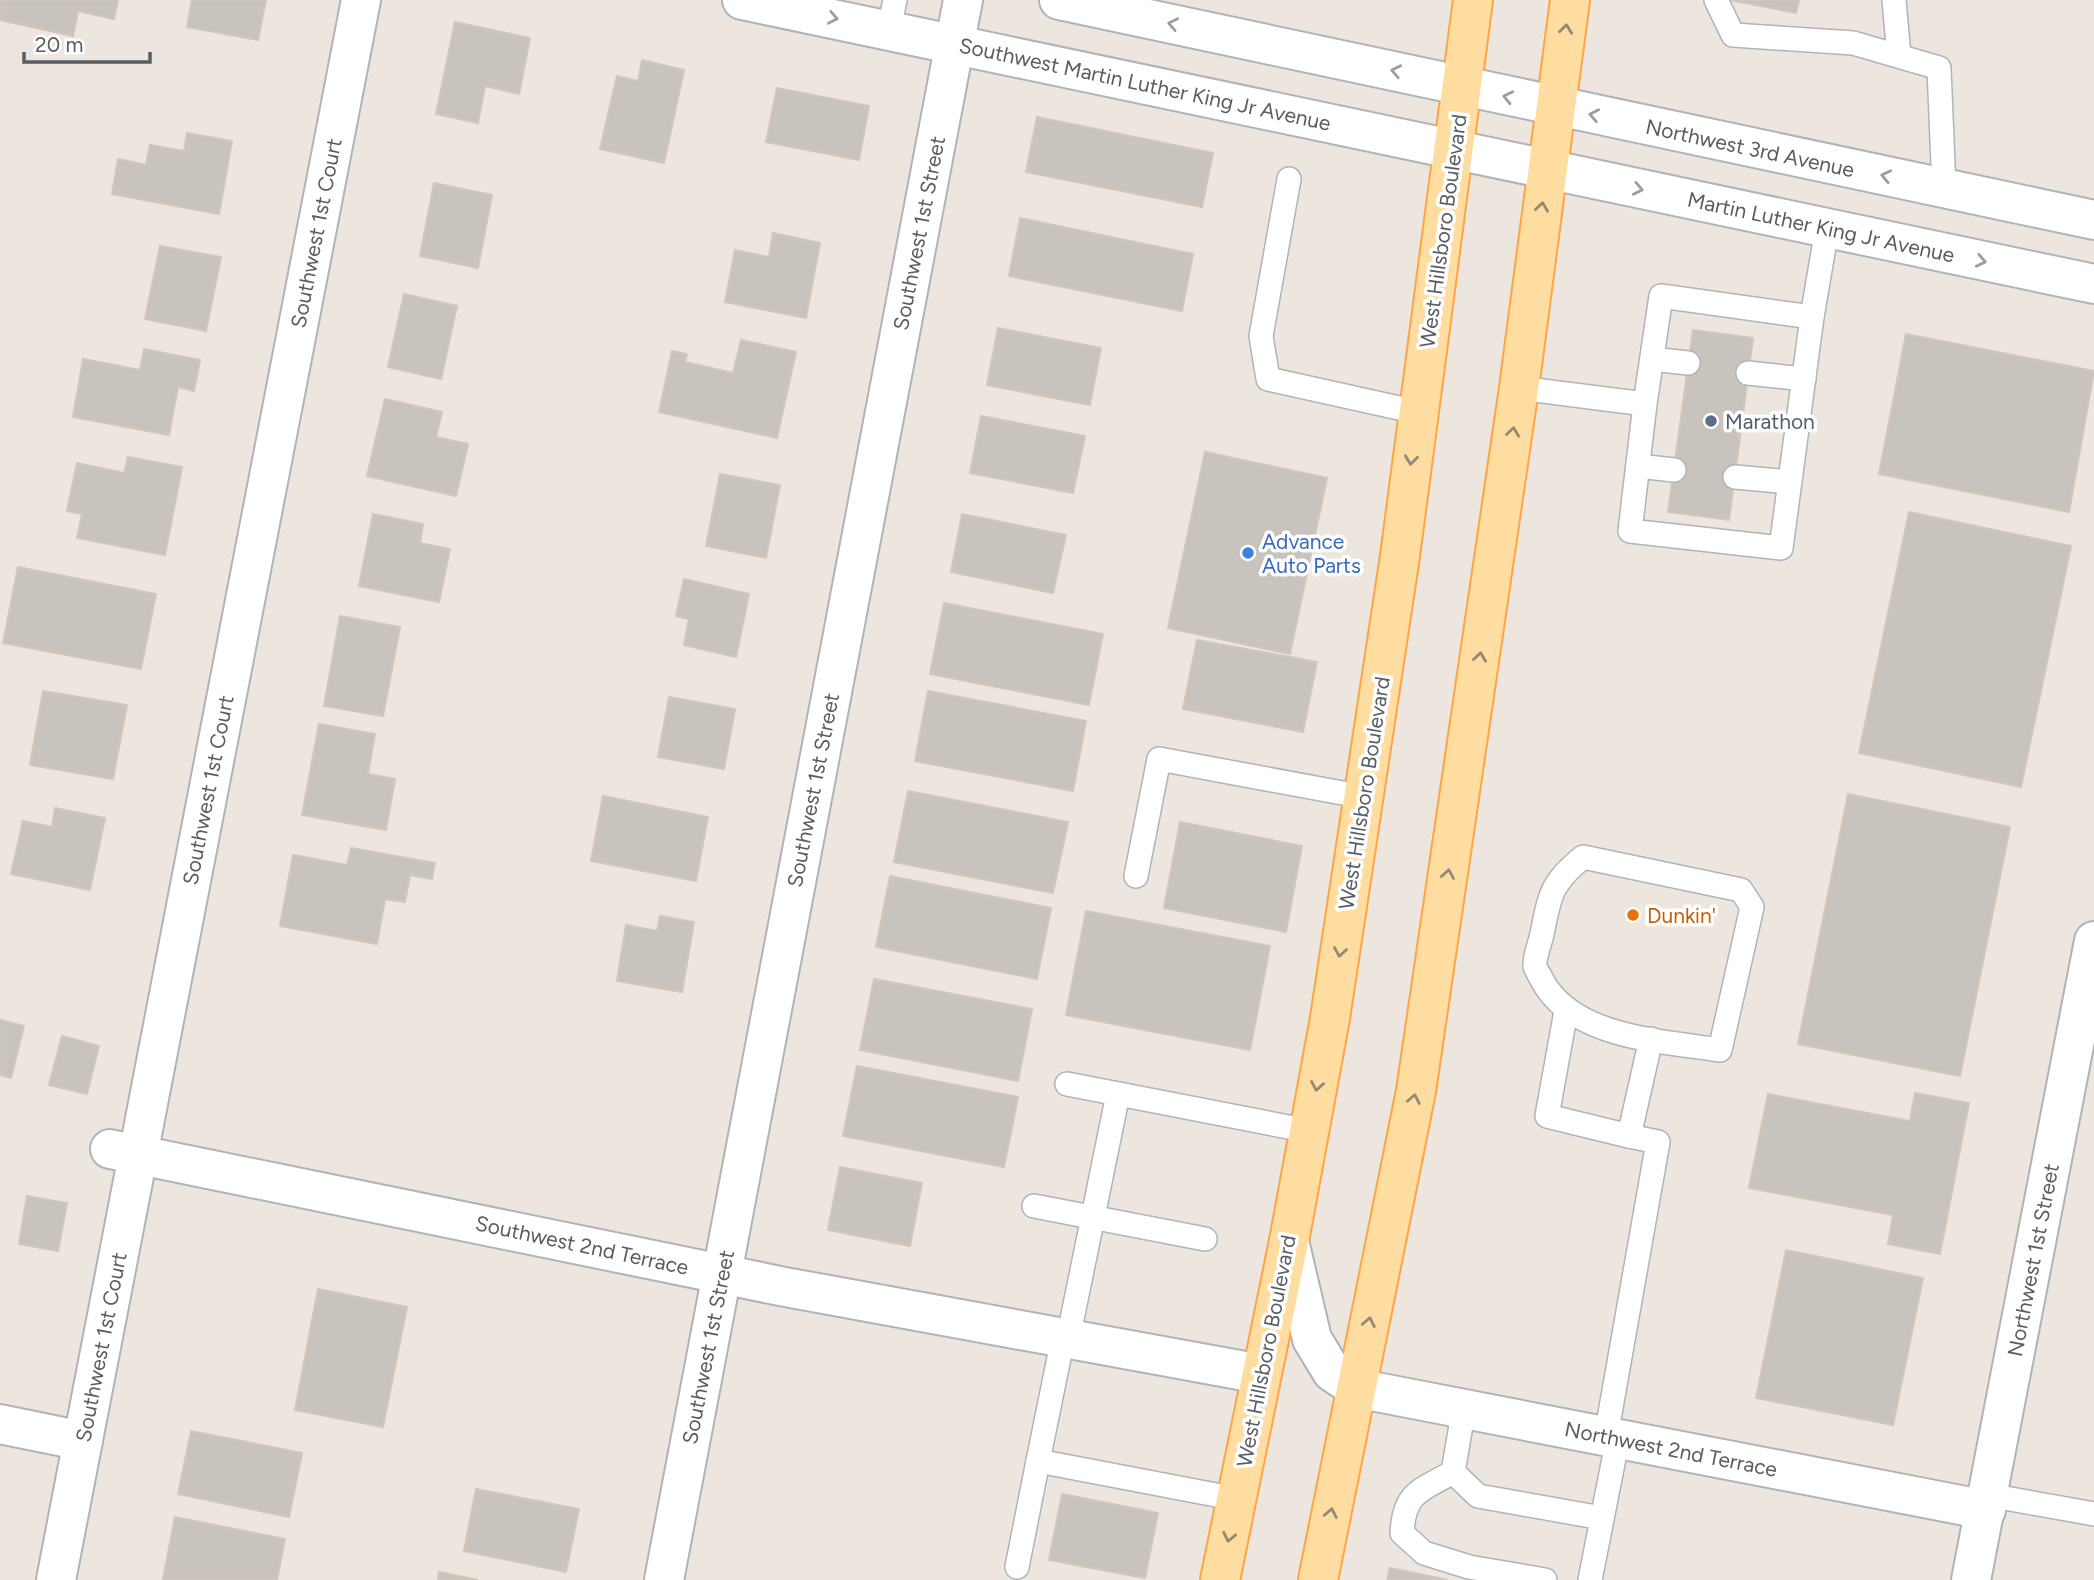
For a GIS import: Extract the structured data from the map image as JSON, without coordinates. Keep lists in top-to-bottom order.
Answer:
{
  "streets": {
    "main road": ["West Hillsboro Boulevard"],
    "street": [
      "Southwest Martin Luther King Jr Avenue",
      "Northwest 3rd Avenue",
      "Martin Luther King Jr Avenue",
      "Southwest 1st Court",
      "Southwest 1st Street",
      "Southwest 2nd Terrace",
      "Northwest 1st Street",
      "Northwest 2nd Terrace"
    ]
  },
  "crossings": [
    ["Southwest Martin Luther King Jr Avenue", "Martin Luther King Jr Avenue"],
    ["Southwest Martin Luther King Jr Avenue", "West Hillsboro Boulevard"],
    ["Southwest Martin Luther King Jr Avenue", "Southwest 1st Street"],
    ["West Hillsboro Boulevard", "Southwest 2nd Terrace"],
    ["Southwest 1st Court", "Southwest 2nd Terrace"],
    ["Southwest 1st Street", "Southwest 2nd Terrace"],
    ["Northwest 1st Street", "Northwest 2nd Terrace"]
  ],
  "one_way": ["Northwest 3rd Avenue", "Martin Luther King Jr Avenue"],
  "places": ["Marathon", "Advance Auto Parts", "Dunkin'"],
  "scale_bar": "20 m"
}
